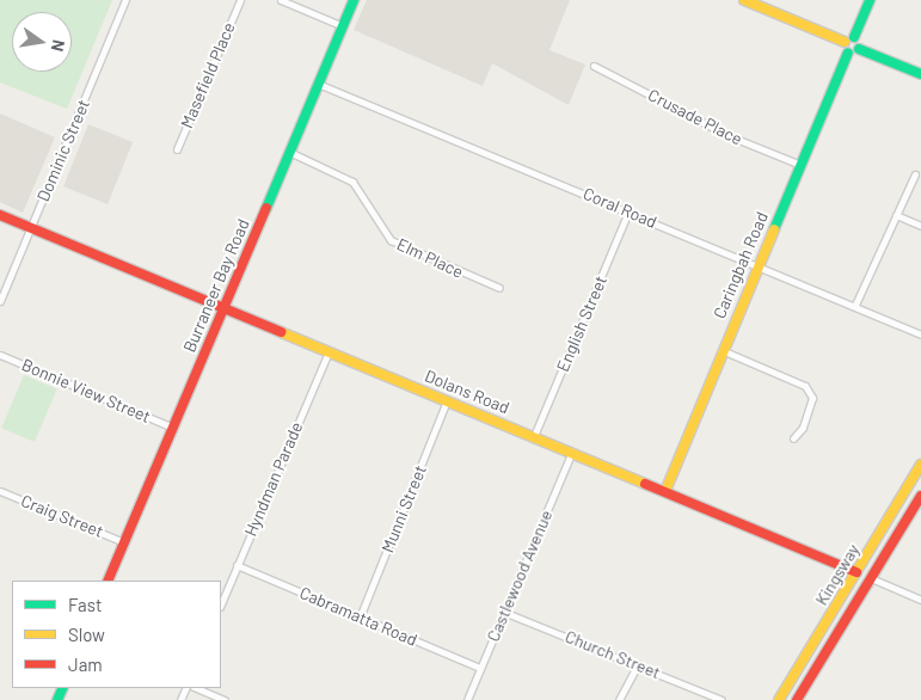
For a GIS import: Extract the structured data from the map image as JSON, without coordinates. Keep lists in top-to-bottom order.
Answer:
{
  "streets": {
    "street": [
      "Masefield Place",
      "Crusade Place",
      "Dominic Street",
      "Coral Road",
      "Elm Place",
      "Caringbah Road",
      "Burraneer Bay Road",
      "English Street",
      "Bonnie View Street",
      "Dolans Road",
      "Hyndman Parade",
      "Munni Street",
      "Craig Street",
      "Kingsway",
      "Castlewood Avenue",
      "Cabramatta Road",
      "Church Street"
    ]
  },
  "crossings": [
    ["Crusade Place", "Caringbah Road"],
    ["Dominic Street", "Dolans Road"],
    ["Coral Road", "Caringbah Road"],
    ["Coral Road", "Burraneer Bay Road"],
    ["Coral Road", "English Street"],
    ["Elm Place", "Burraneer Bay Road"],
    ["Caringbah Road", "Dolans Road"],
    ["Burraneer Bay Road", "Bonnie View Street"],
    ["Burraneer Bay Road", "Dolans Road"],
    ["Burraneer Bay Road", "Craig Street"],
    ["English Street", "Dolans Road"],
    ["Dolans Road", "Hyndman Parade"],
    ["Dolans Road", "Munni Street"],
    ["Dolans Road", "Kingsway"],
    ["Dolans Road", "Castlewood Avenue"],
    ["Hyndman Parade", "Cabramatta Road"],
    ["Munni Street", "Cabramatta Road"],
    ["Castlewood Avenue", "Cabramatta Road"],
    ["Castlewood Avenue", "Church Street"]
  ],
  "legend": ["Fast", "Slow", "Jam"],
  "north": "right"
}
